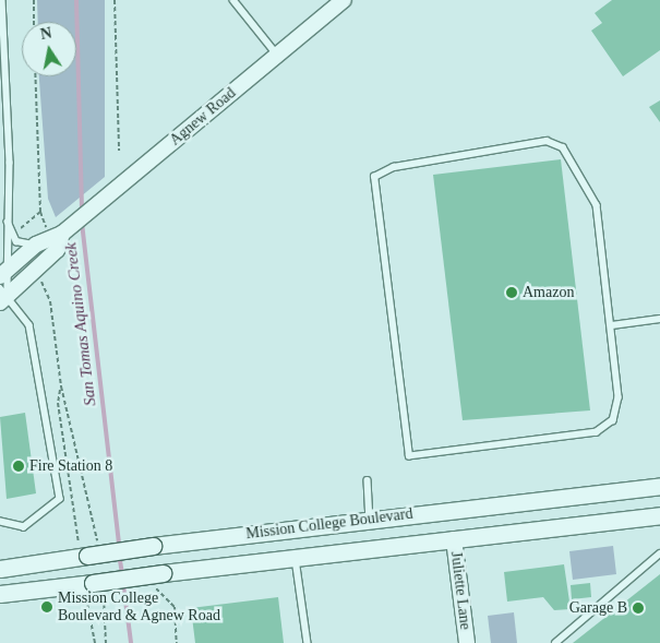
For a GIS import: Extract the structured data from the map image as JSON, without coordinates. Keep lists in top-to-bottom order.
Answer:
{
  "streets": {
    "main road": ["Mission College Boulevard"],
    "street": ["Agnew Road", "Juliette Lane"]
  },
  "crossings": [
    ["Mission College Boulevard", "Juliette Lane"]
  ],
  "water": ["San Tomas Aquino Creek"],
  "places": [
    "Amazon",
    "Fire Station 8",
    "Mission College Boulevard & Agnew Road",
    "Garage B"
  ],
  "north": "top"
}
